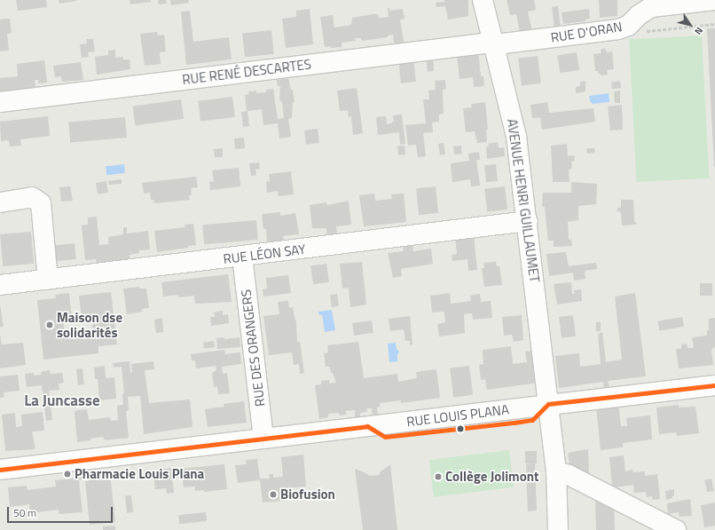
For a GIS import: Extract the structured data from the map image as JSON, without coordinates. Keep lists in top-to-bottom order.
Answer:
{
  "streets": {
    "street": [
      "RUE D'ORAN",
      "RUE RENÉ DESCARTES",
      "AVENUE HENRI GUILLAUMET",
      "RUE LÉON SAY",
      "RUE DES ORANGERS",
      "RUE LOUIS PLANA"
    ]
  },
  "crossings": [
    ["RUE D'ORAN", "RUE RENÉ DESCARTES"],
    ["RUE D'ORAN", "AVENUE HENRI GUILLAUMET"],
    ["RUE RENÉ DESCARTES", "AVENUE HENRI GUILLAUMET"],
    ["AVENUE HENRI GUILLAUMET", "RUE LÉON SAY"],
    ["AVENUE HENRI GUILLAUMET", "RUE LOUIS PLANA"],
    ["RUE LÉON SAY", "RUE DES ORANGERS"],
    ["RUE DES ORANGERS", "RUE LOUIS PLANA"]
  ],
  "districts": ["La Juncasse"],
  "places": [
    "Maison dse solidarités",
    "Pharmacie Louis Plana",
    "Collège Jolimont",
    "Biofusion"
  ],
  "scale_bar": "50 m",
  "north": "bottom right"
}
